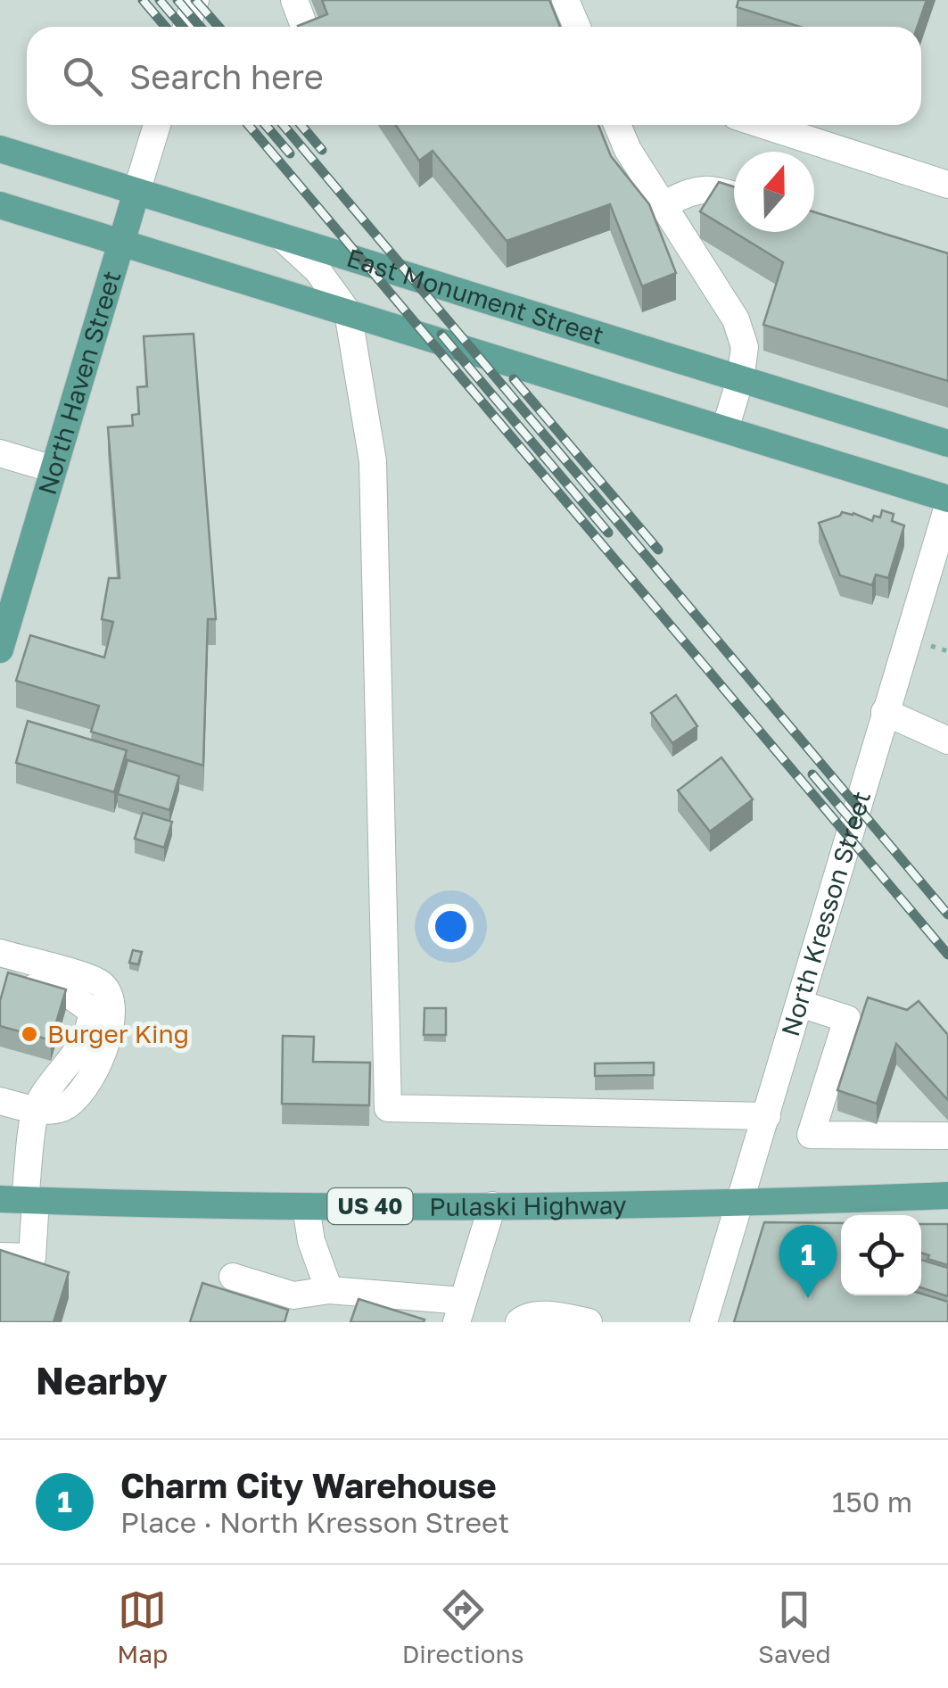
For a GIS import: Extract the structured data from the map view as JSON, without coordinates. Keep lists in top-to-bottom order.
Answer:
{
  "streets": {
    "main road": [
      "East Monument Street",
      "North Haven Street",
      "Pulaski Highway",
      "US 40"
    ],
    "street": ["North Kresson Street"]
  },
  "crossings": [
    ["East Monument Street", "North Haven Street"],
    ["East Monument Street", "North Kresson Street"],
    ["North Kresson Street", "Pulaski Highway"]
  ],
  "places": ["Burger King"],
  "north": "top",
  "page": {
    "search": "Search here",
    "pins": "1",
    "heading": "Nearby",
    "list": [
      {
        "mark": "1",
        "name": "Charm City Warehouse",
        "note": "Place · North Kresson Street",
        "value": "150 m"
      }
    ],
    "nav": ["Map", "Directions", "Saved"]
  }
}
